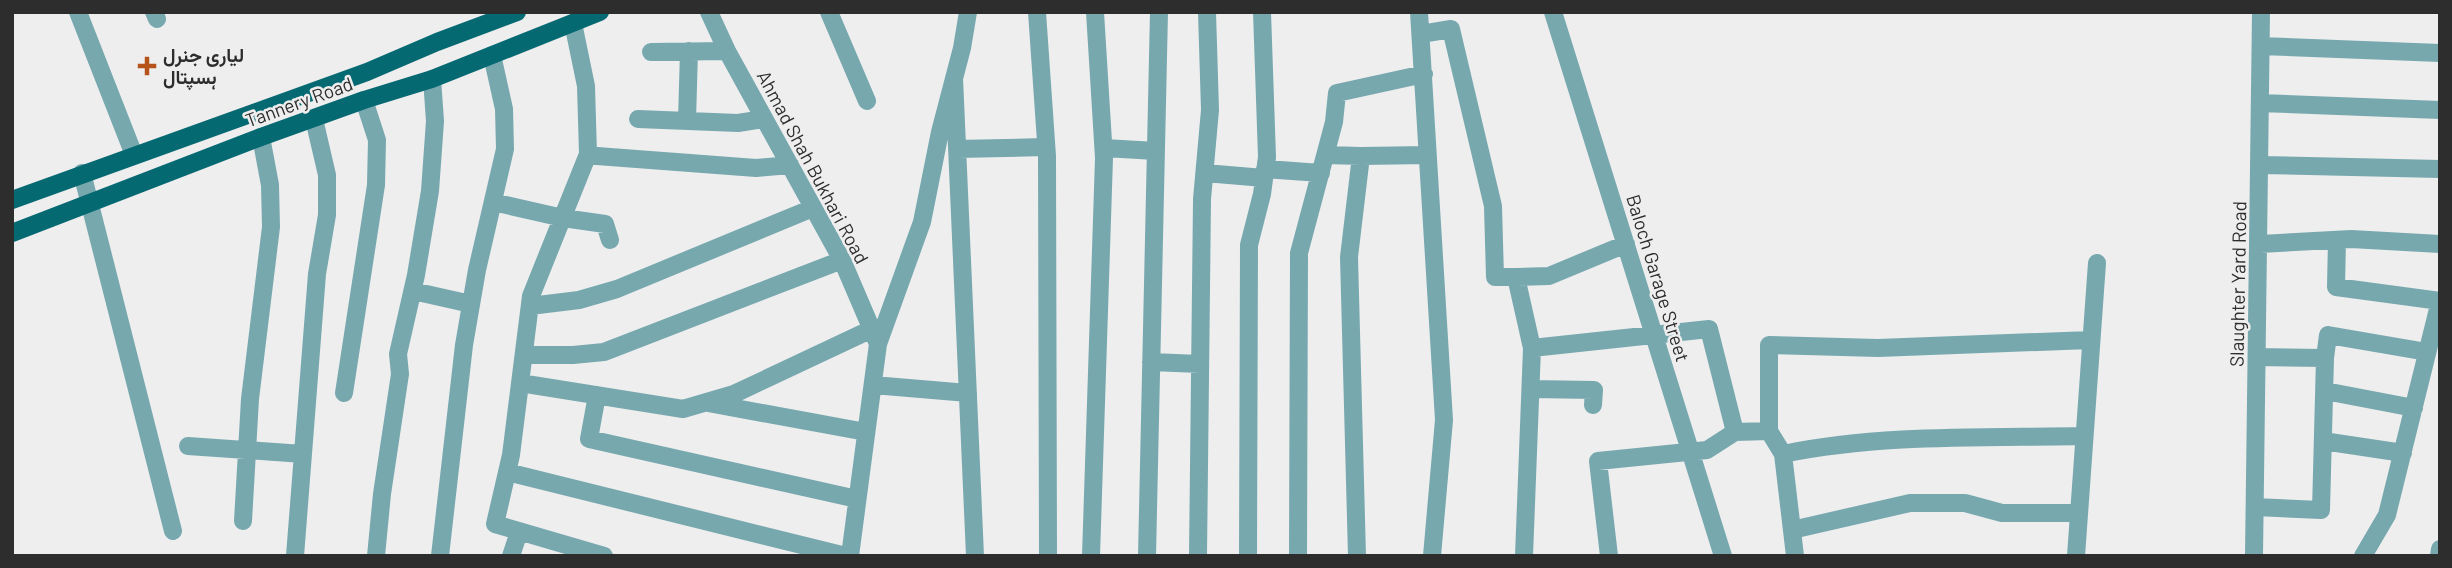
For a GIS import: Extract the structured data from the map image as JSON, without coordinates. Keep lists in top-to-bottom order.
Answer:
{
  "streets": {
    "main road": ["Tannery Road"],
    "street": ["Ahmad Shah Bukhari Road", "Baloch Garage Street", "Slaughter Yard Road"]
  },
  "places": {
    "health": ["لیاری جنرل ہسپتال"]
  }
}
